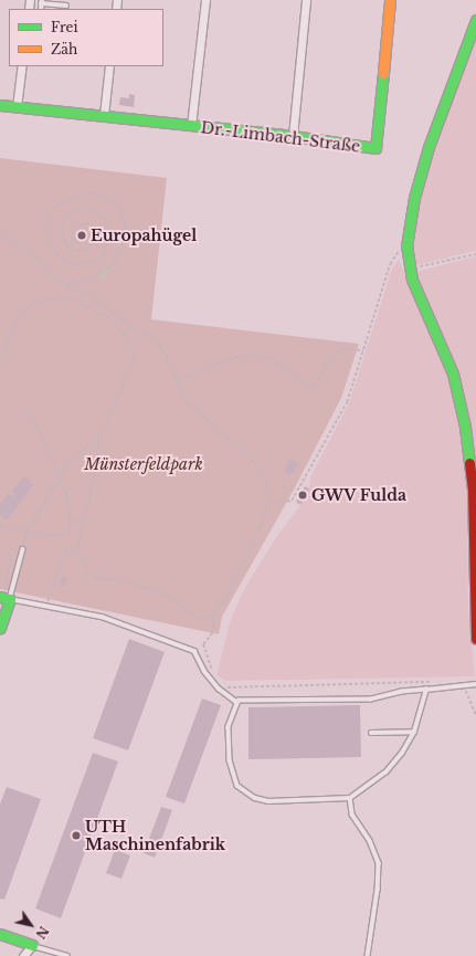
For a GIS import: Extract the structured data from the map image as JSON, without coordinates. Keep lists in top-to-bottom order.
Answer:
{
  "streets": {
    "street": ["Dr.-Limbach-Straße"]
  },
  "parks": ["Münsterfeldpark"],
  "places": ["Europahügel", "GWV Fulda", "UTH Maschinenfabrik"],
  "legend": ["Frei", "Zäh"],
  "north": "bottom right"
}
